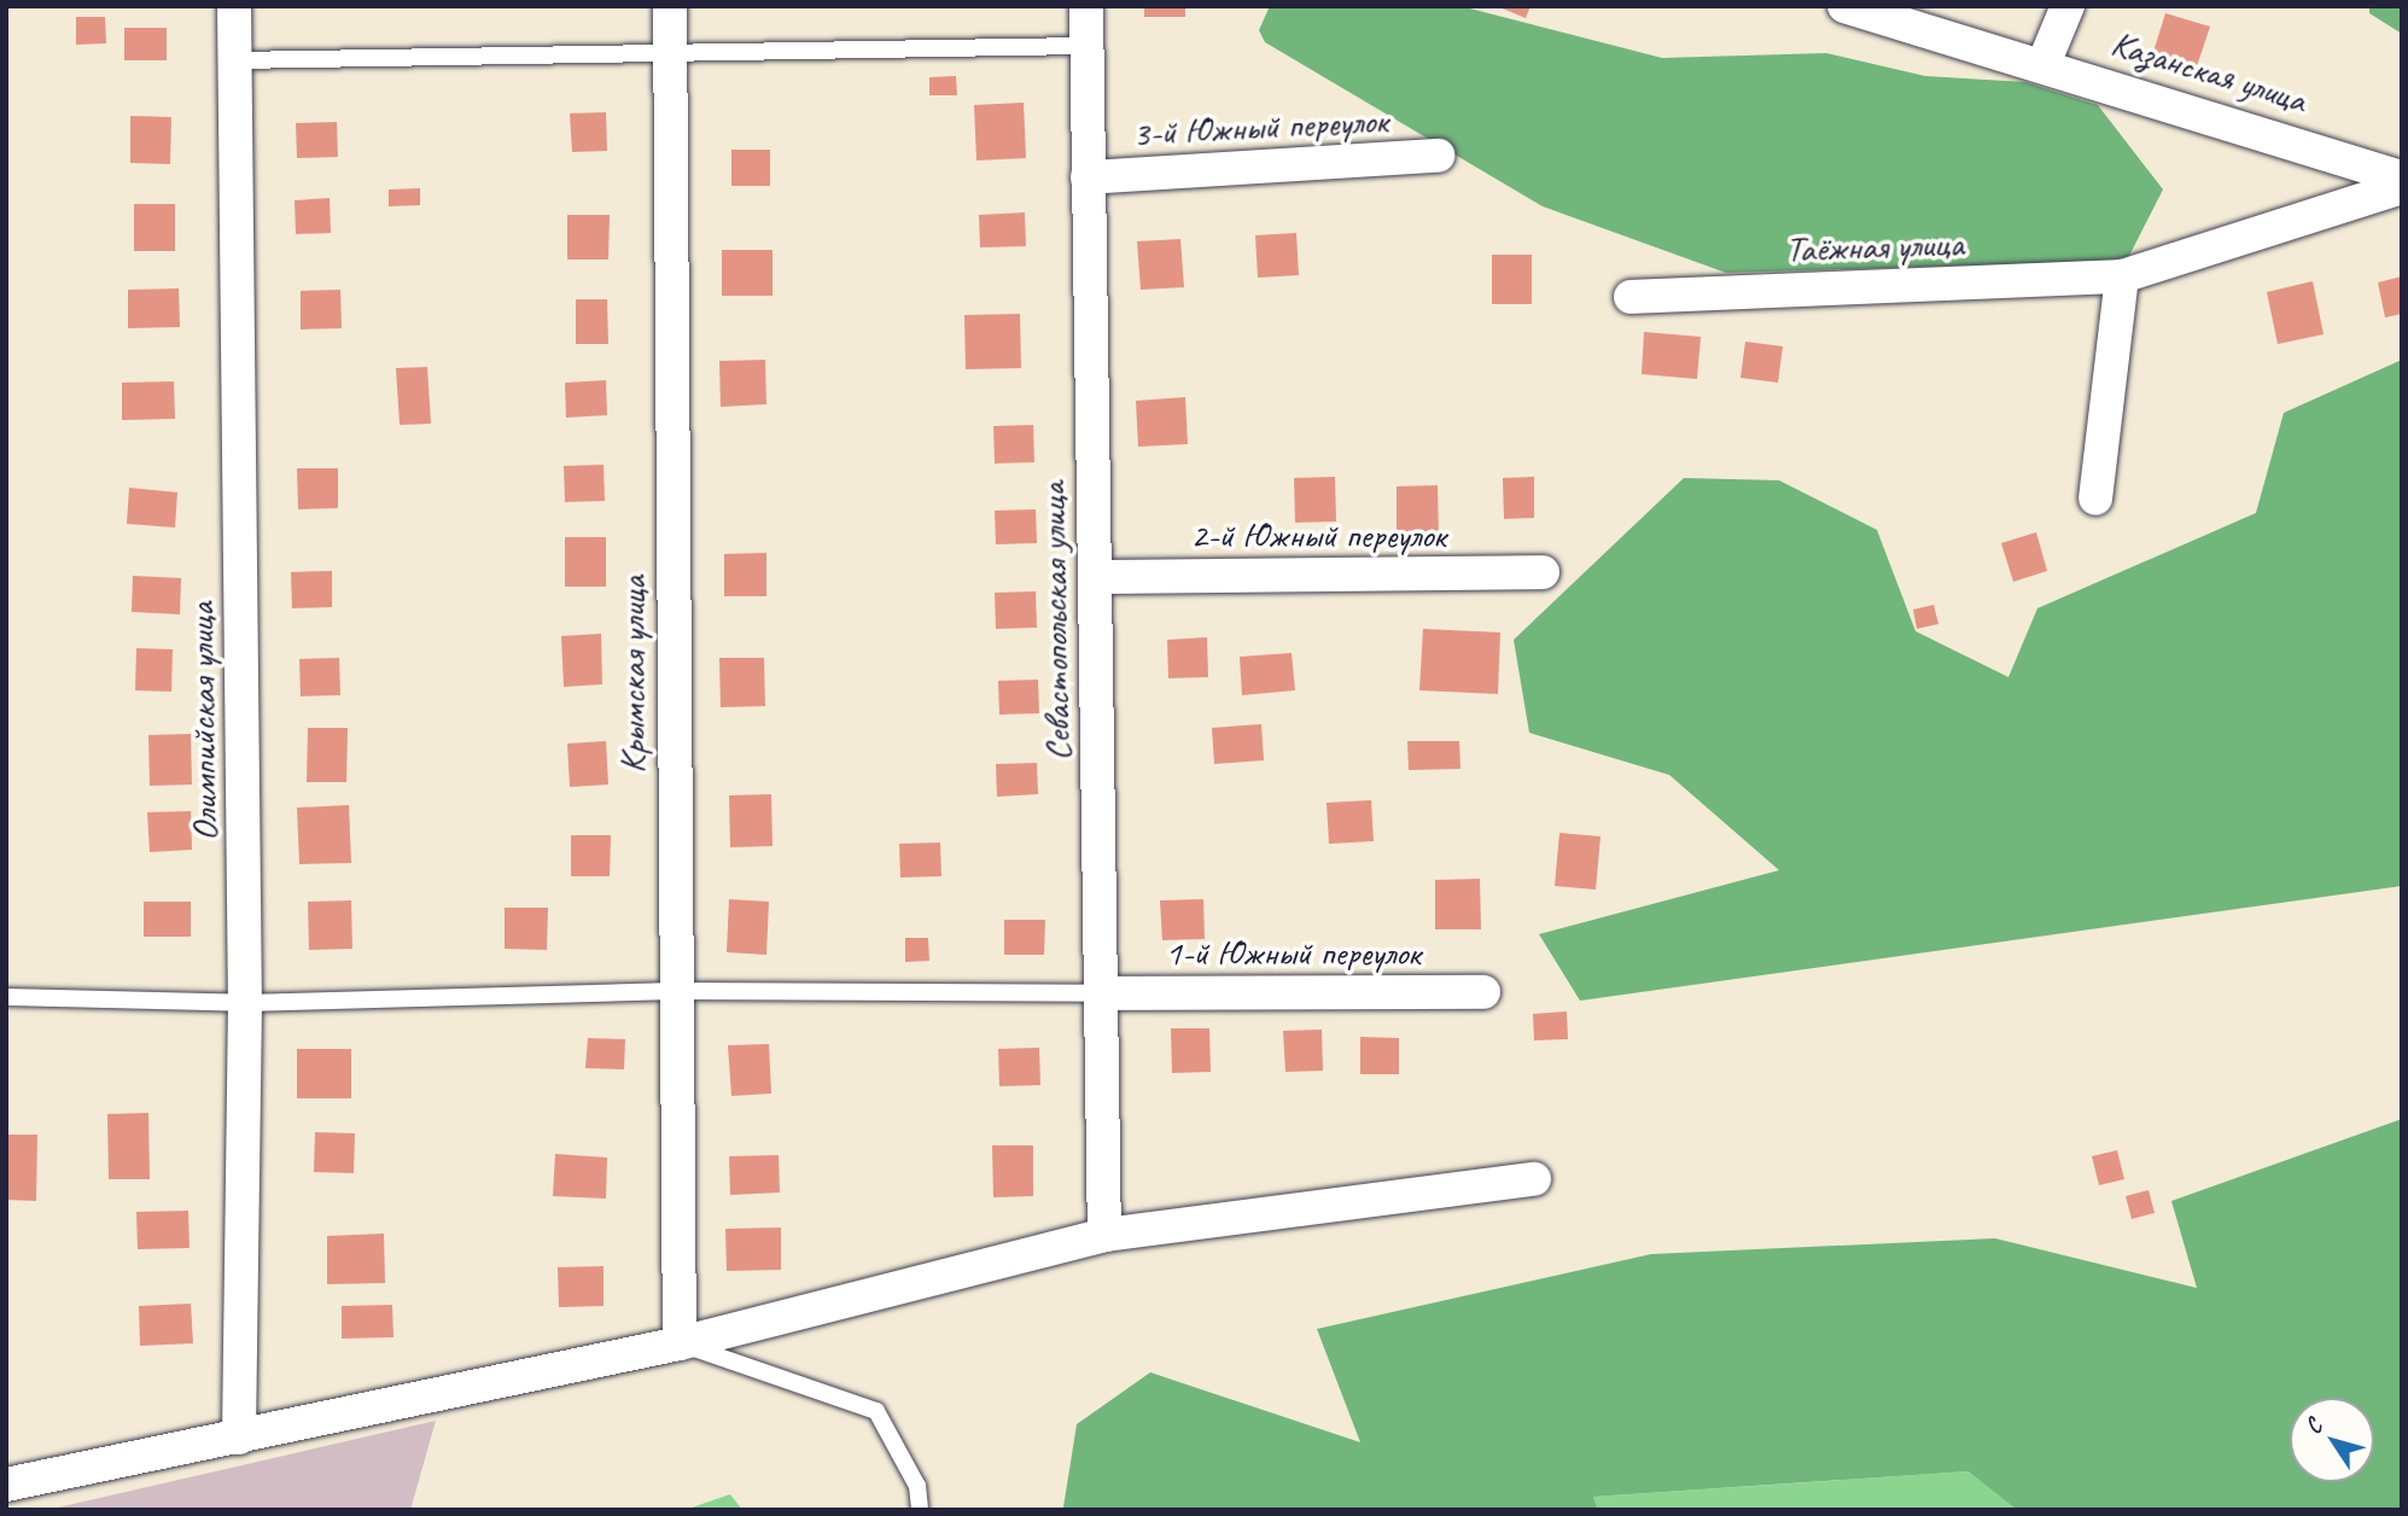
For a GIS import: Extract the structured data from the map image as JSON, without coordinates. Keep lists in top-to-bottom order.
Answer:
{
  "streets": {
    "street": [
      "Казанская улица",
      "3-й Южный переулок",
      "Таёжная улица",
      "2-й Южный переулок",
      "Севастопольская улица",
      "Крымская улица",
      "Олимпийская улица",
      "1-й Южный переулок"
    ]
  },
  "crossings": [
    ["3-й Южный переулок", "Севастопольская улица"],
    ["2-й Южный переулок", "Севастопольская улица"],
    ["Севастопольская улица", "1-й Южный переулок"]
  ],
  "north": "top left"
}
